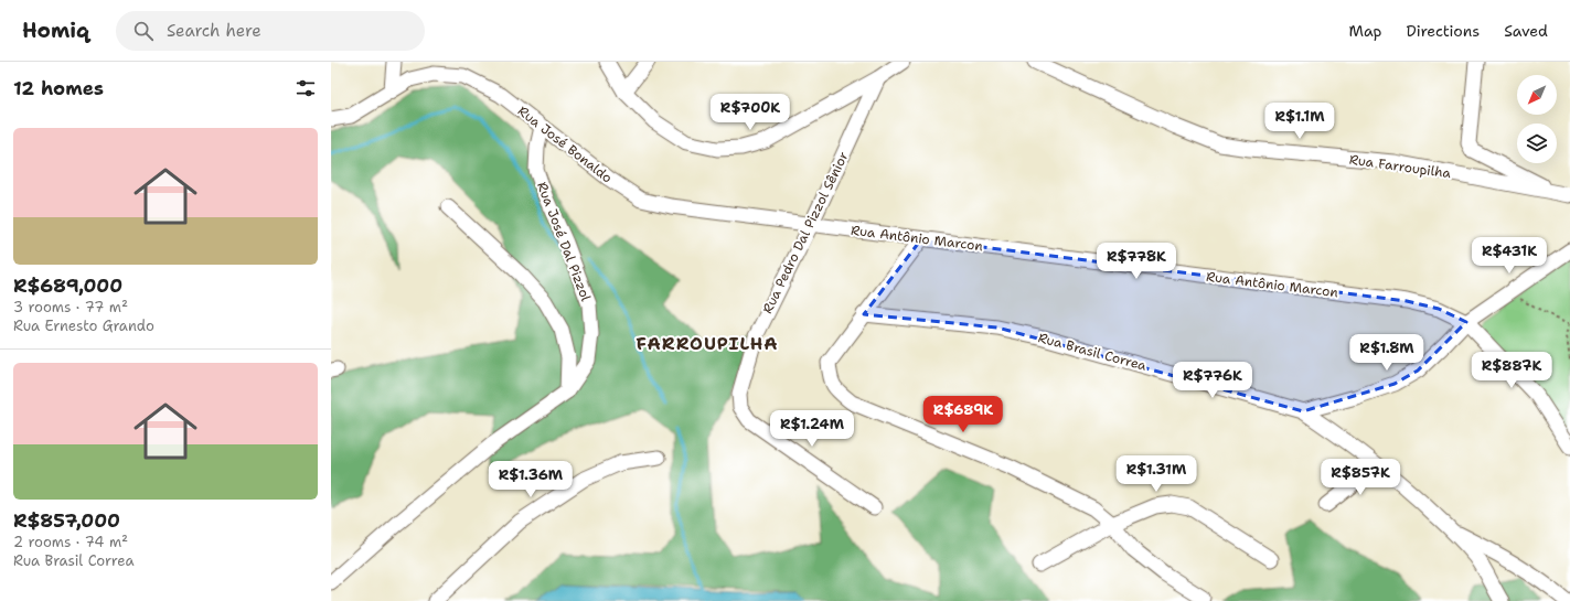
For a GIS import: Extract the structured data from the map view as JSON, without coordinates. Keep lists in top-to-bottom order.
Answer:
{
  "streets": {
    "street": [
      "Rua José Bonaldo",
      "Rua Farroupilha",
      "Rua Pedro Dal Pizzol Sênior",
      "Rua Antônio Marcon",
      "Rua José Dal Pizzol",
      "Rua Brasil Correa"
    ]
  },
  "crossings": [
    ["Rua José Bonaldo", "Rua Pedro Dal Pizzol Sênior"],
    ["Rua José Bonaldo", "Rua Antônio Marcon"],
    ["Rua José Bonaldo", "Rua José Dal Pizzol"],
    ["Rua Pedro Dal Pizzol Sênior", "Rua Antônio Marcon"]
  ],
  "districts": ["FARROUPILHA"],
  "north": "bottom left",
  "page": {
    "header": "Homiq",
    "search": "Search here",
    "nav": ["Map", "Directions", "Saved"],
    "heading": "12 homes",
    "price": [
      "R$700K",
      "R$1.1M",
      "R$431K",
      "R$778K",
      "R$1.8M",
      "R$887K",
      "R$776K",
      "R$689K",
      "R$1.24M",
      "R$1.31M",
      "R$857K",
      "R$1.36M"
    ],
    "list": [
      {
        "name": "R$689,000",
        "note": "3 rooms · 77 m² · Rua Ernesto Grando"
      },
      {
        "name": "R$857,000",
        "note": "2 rooms · 74 m² · Rua Brasil Correa"
      }
    ]
  }
}
